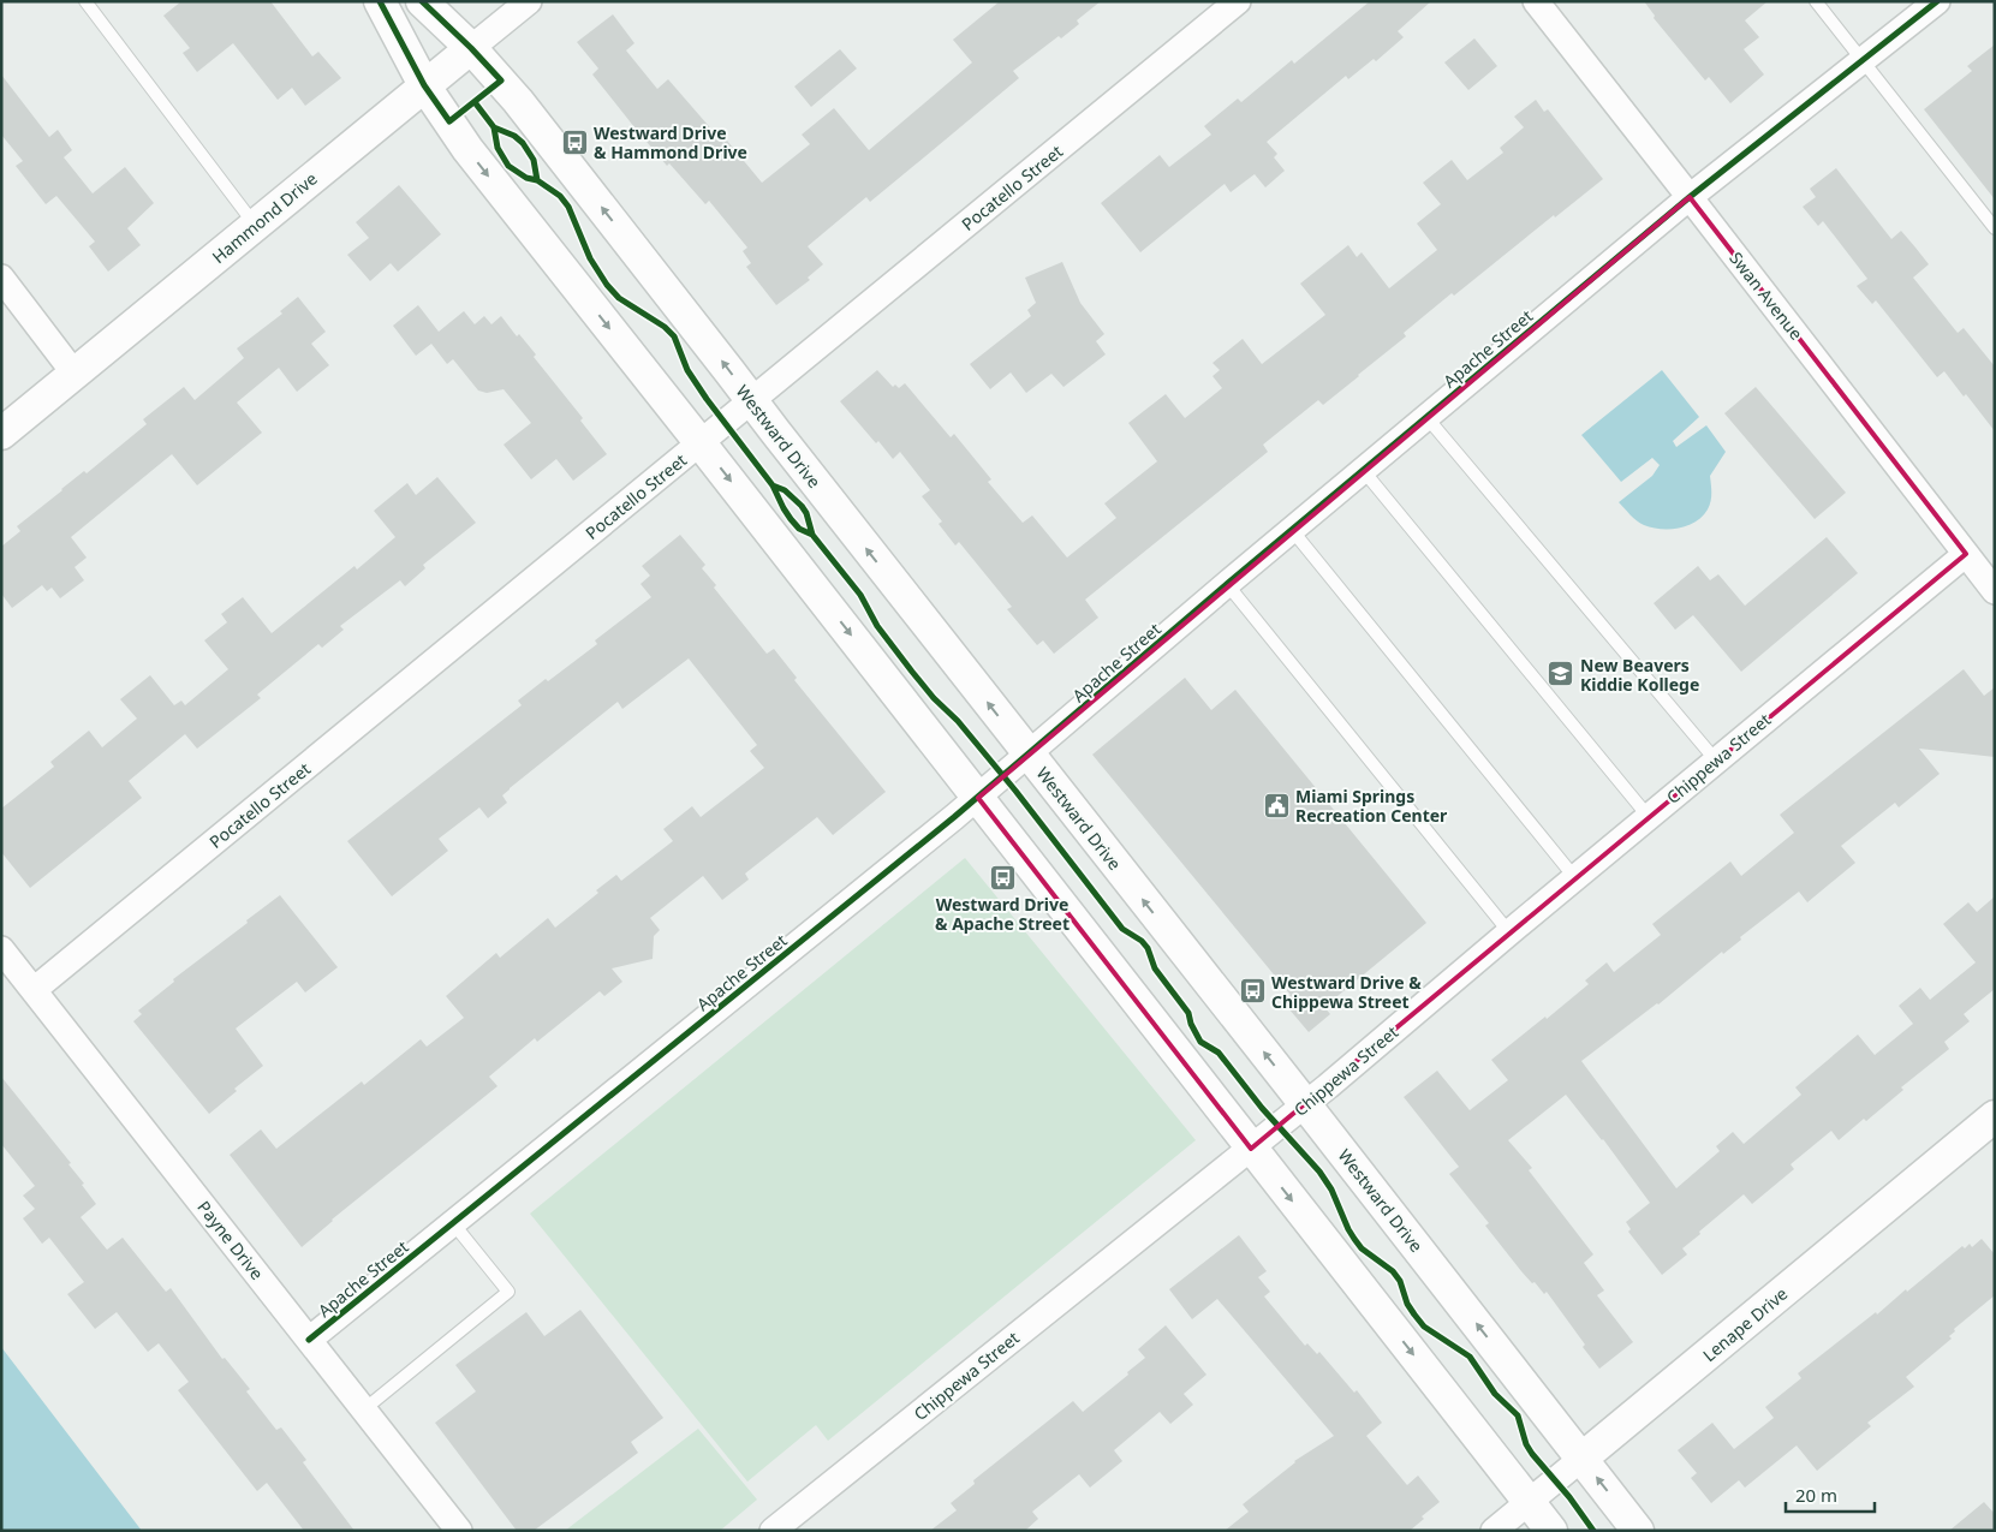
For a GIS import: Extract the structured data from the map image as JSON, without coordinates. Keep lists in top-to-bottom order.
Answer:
{
  "streets": {
    "street": [
      "Pocatello Street",
      "Hammond Drive",
      "Swan Avenue",
      "Apache Street",
      "Westward Drive",
      "Chippewa Street",
      "Payne Drive",
      "Lenape Drive"
    ]
  },
  "crossings": [
    ["Pocatello Street", "Westward Drive"],
    ["Pocatello Street", "Payne Drive"],
    ["Hammond Drive", "Westward Drive"],
    ["Swan Avenue", "Apache Street"],
    ["Swan Avenue", "Chippewa Street"],
    ["Apache Street", "Westward Drive"],
    ["Apache Street", "Payne Drive"],
    ["Westward Drive", "Chippewa Street"],
    ["Westward Drive", "Lenape Drive"]
  ],
  "places": {
    "bus stop": ["Westward Drive & Hammond Drive", "Westward Drive & Apache Street", "Westward Drive & Chippewa Street"],
    "school or university": ["New Beavers Kiddie Kollege"],
    "public building": ["Miami Springs Recreation Center"]
  },
  "scale_bar": "20 m"
}
